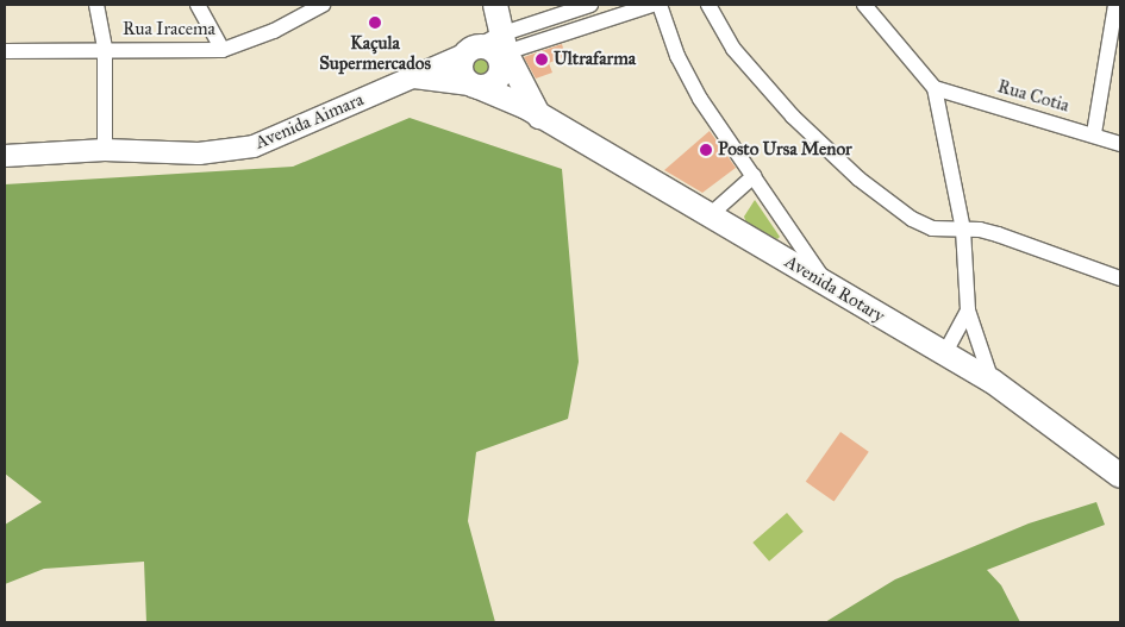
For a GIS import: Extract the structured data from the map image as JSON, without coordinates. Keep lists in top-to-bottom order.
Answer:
{
  "streets": {
    "main road": ["Avenida Aimara", "Avenida Rotary"],
    "street": ["Rua Iracema", "Rua Cotia"]
  },
  "crossings": [
    ["Avenida Aimara", "Avenida Rotary"]
  ],
  "places": ["Kaçula Supermercados", "Ultrafarma", "Posto Ursa Menor"]
}
